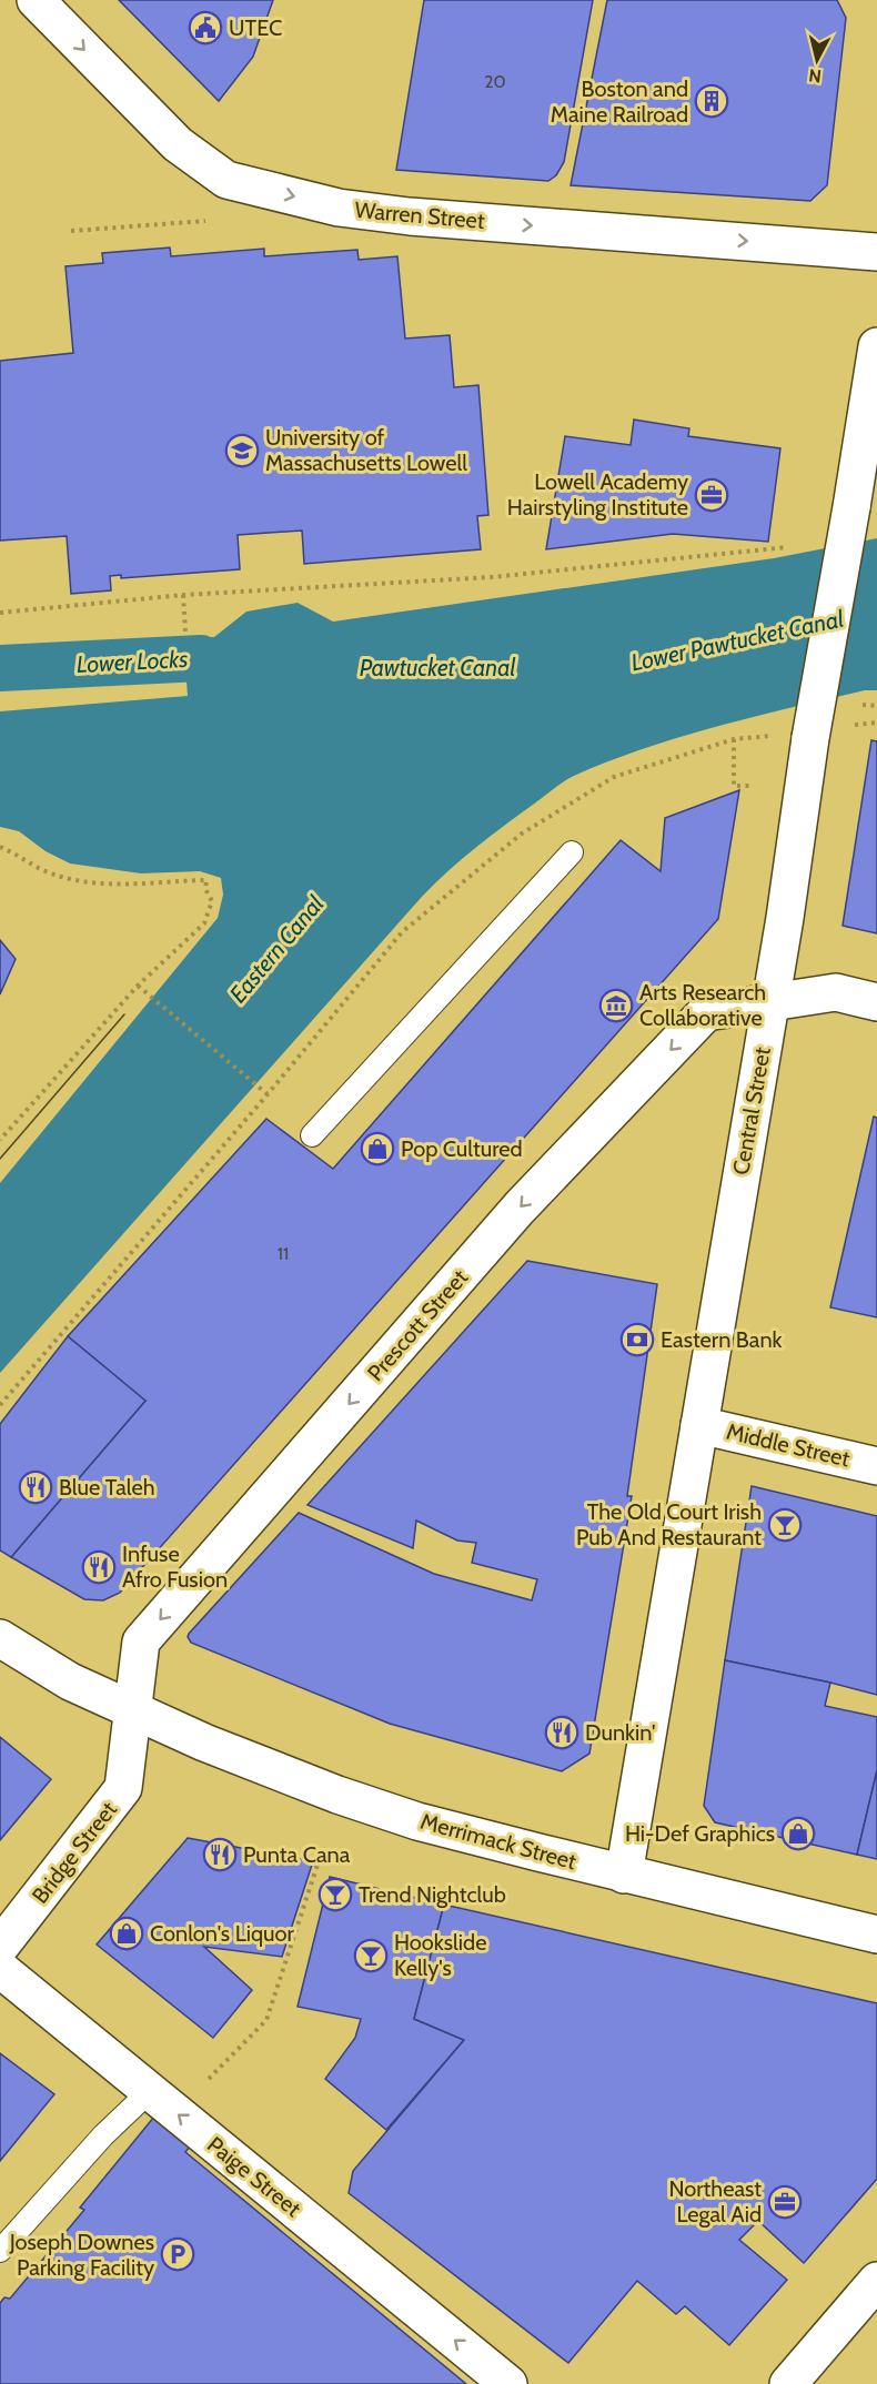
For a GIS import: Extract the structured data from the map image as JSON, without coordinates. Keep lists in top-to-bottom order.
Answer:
{
  "streets": {
    "main road": [
      "Warren Street",
      "Central Street",
      "Prescott Street",
      "Middle Street",
      "Merrimack Street",
      "Bridge Street",
      "Paige Street"
    ]
  },
  "crossings": [
    ["Central Street", "Prescott Street"],
    ["Central Street", "Middle Street"],
    ["Central Street", "Merrimack Street"],
    ["Prescott Street", "Merrimack Street"],
    ["Prescott Street", "Bridge Street"],
    ["Merrimack Street", "Bridge Street"]
  ],
  "one_way": ["Warren Street", "Prescott Street", "Paige Street"],
  "water": [
    "Lower Pawtucket Canal",
    "Lower Locks",
    "Pawtucket Canal",
    "Eastern Canal"
  ],
  "places": {
    "public building": ["UTEC"],
    "building": ["Boston and Maine Railroad"],
    "school or university": ["University of Massachusetts Lowell"],
    "office": ["Lowell Academy Hairstyling Institute", "Northeast Legal Aid"],
    "museum": ["Arts Research Collaborative"],
    "shop": ["Pop Cultured", "Hi-Def Graphics", "Conlon's Liquor"],
    "bank": ["Eastern Bank"],
    "restaurant": [
      "Blue Taleh",
      "Infuse Afro Fusion",
      "Dunkin'",
      "Punta Cana"
    ],
    "bar": ["The Old Court Irish Pub And Restaurant", "Trend Nightclub", "Hookslide Kelly's"],
    "parking": ["Joseph Downes Parking Facility"]
  },
  "house_numbers": ["20", "11"],
  "north": "bottom"
}
